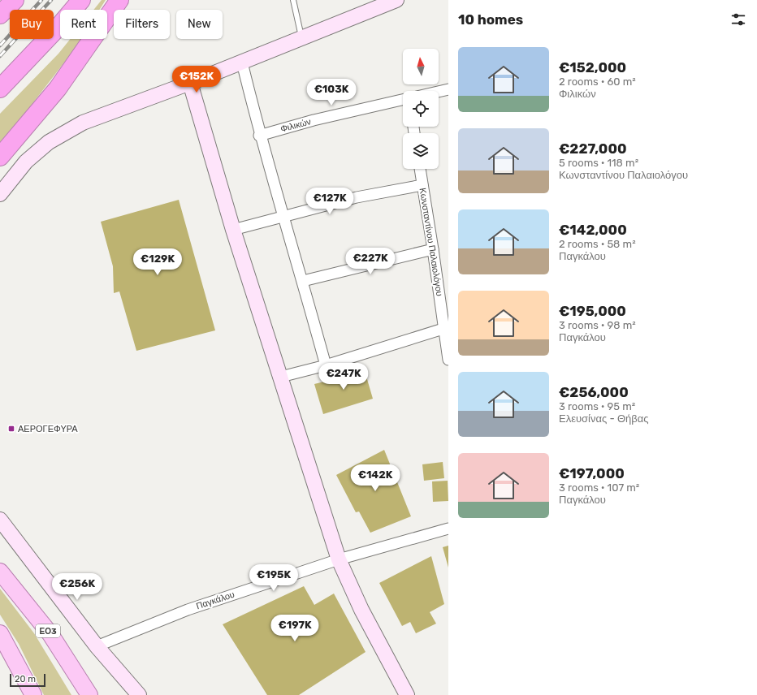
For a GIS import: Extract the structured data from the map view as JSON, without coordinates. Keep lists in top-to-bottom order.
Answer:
{
  "streets": {
    "main road": ["ΕΟ3"],
    "street": ["Φιλικών", "Κωνσταντίνου Παλαιολόγου", "Παγκάλου"]
  },
  "places": {
    "transit": ["ΑΕΡΟΓΕΦΥΡΑ"]
  },
  "scale_bar": "20 m",
  "north": "top",
  "page": {
    "heading": "10 homes",
    "chip": [
      "Buy",
      "Rent",
      "Filters",
      "New"
    ],
    "list": [
      {
        "name": "€152,000",
        "note": "2 rooms · 60 m² · Φιλικών"
      },
      {
        "name": "€227,000",
        "note": "5 rooms · 118 m² · Κωνσταντίνου Παλαιολόγου"
      },
      {
        "name": "€142,000",
        "note": "2 rooms · 58 m² · Παγκάλου"
      },
      {
        "name": "€195,000",
        "note": "3 rooms · 98 m² · Παγκάλου"
      },
      {
        "name": "€256,000",
        "note": "3 rooms · 95 m² · Ελευσίνας - Θήβας"
      },
      {
        "name": "€197,000",
        "note": "3 rooms · 107 m² · Παγκάλου"
      }
    ],
    "price": [
      "€152K",
      "€103K",
      "€127K",
      "€227K",
      "€129K",
      "€247K",
      "€142K",
      "€195K",
      "€256K",
      "€197K"
    ],
    "scale": "20 m"
  }
}
